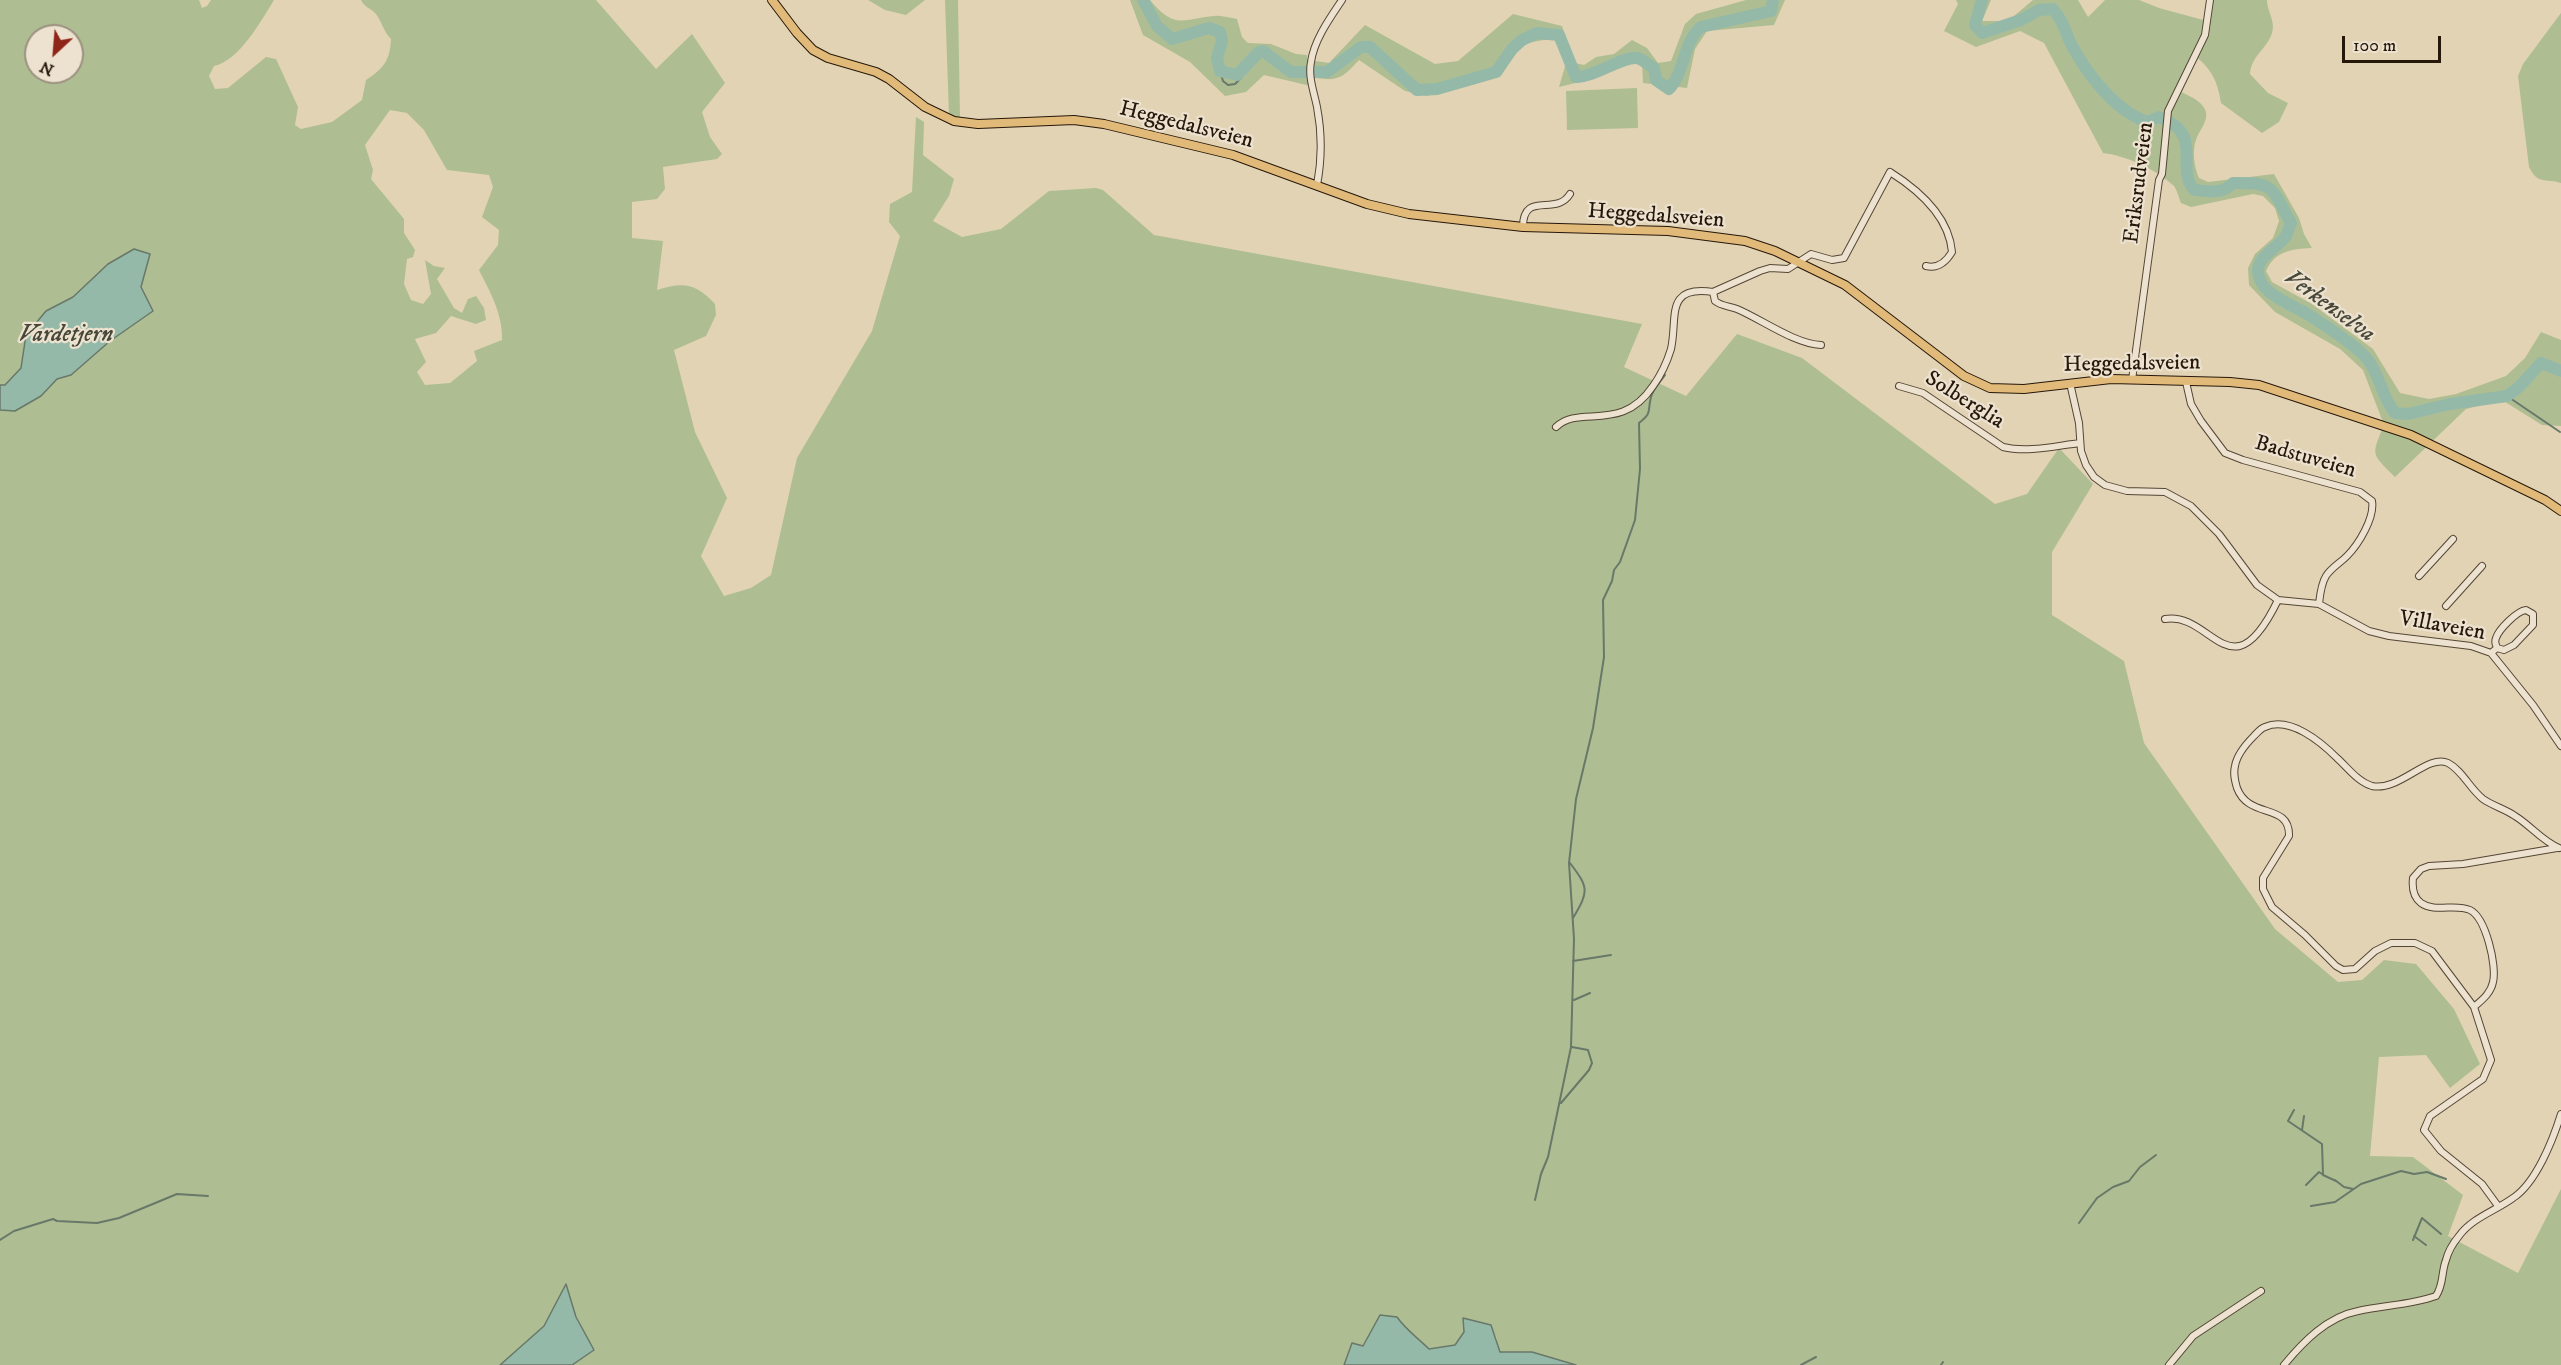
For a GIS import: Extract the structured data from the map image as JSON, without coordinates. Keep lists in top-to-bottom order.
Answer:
{
  "streets": {
    "main road": ["Heggedalsveien"],
    "street": [
      "Eriksrudveien",
      "Solberglia",
      "Badstuveien",
      "Villaveien"
    ]
  },
  "crossings": [
    ["Heggedalsveien", "Eriksrudveien"],
    ["Heggedalsveien", "Badstuveien"],
    ["Badstuveien", "Villaveien"]
  ],
  "water": ["Verkenselva", "Vardetjern"],
  "scale_bar": "100 m",
  "north": "bottom left"
}
